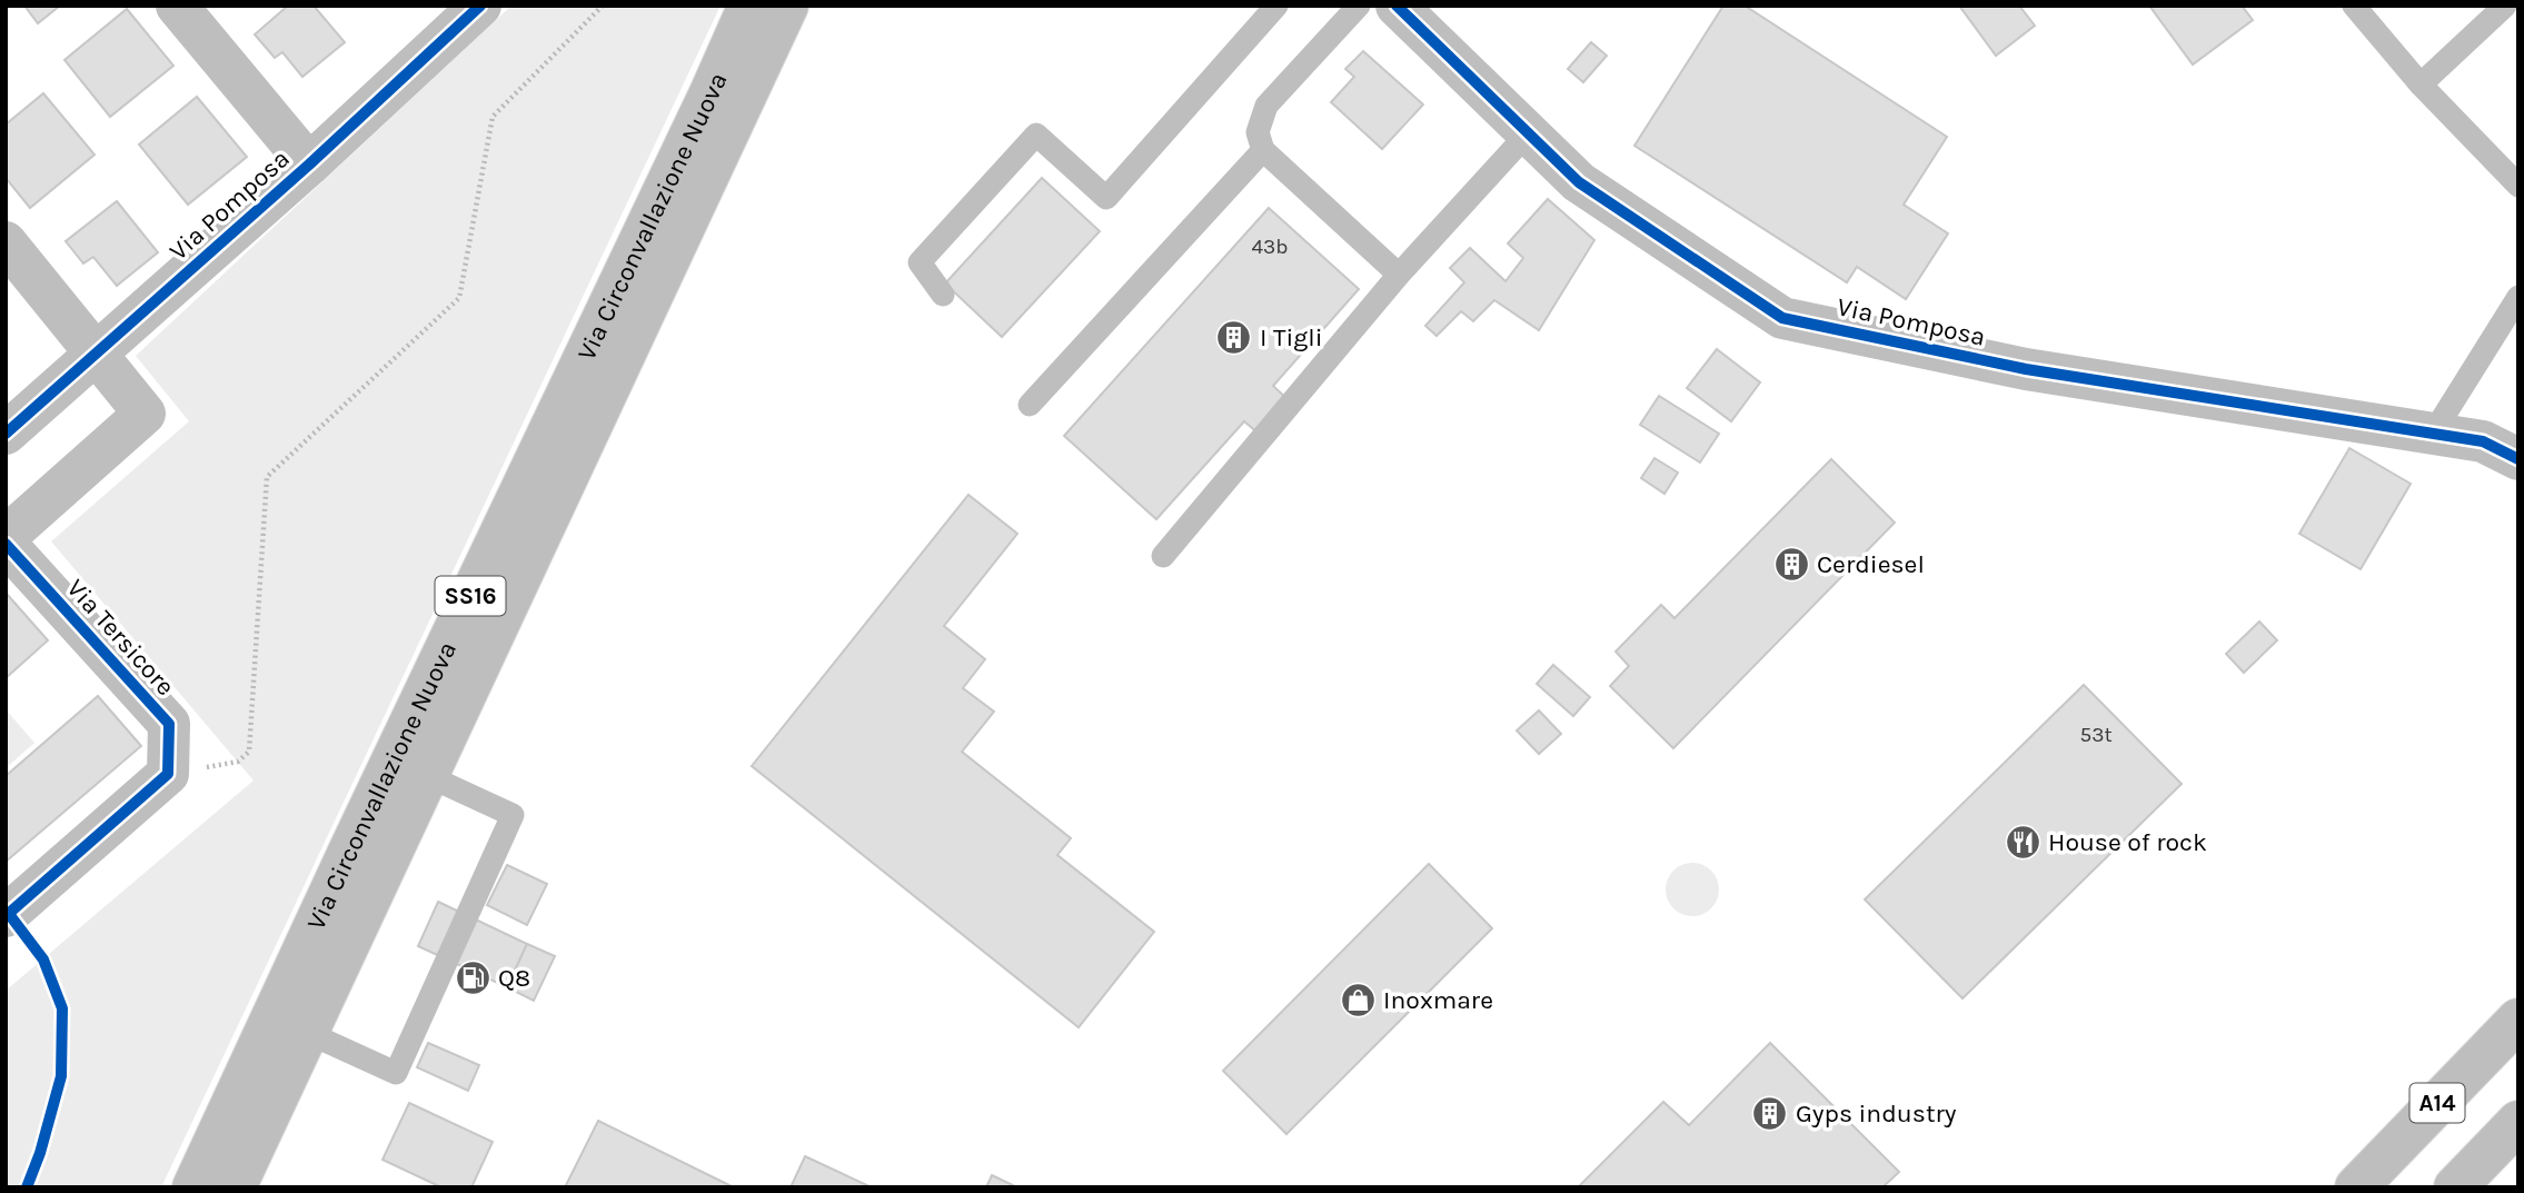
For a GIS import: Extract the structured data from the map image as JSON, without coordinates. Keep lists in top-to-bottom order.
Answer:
{
  "streets": {
    "main road": [
      "Via Pomposa",
      "Via Circonvallazione Nuova",
      "SS16",
      "Via Tersicore",
      "A14"
    ]
  },
  "places": {
    "building": ["I Tigli", "Cerdiesel", "Gyps industry"],
    "restaurant": ["House of rock"],
    "fuel station": ["Q8"],
    "shop": ["Inoxmare"]
  },
  "house_numbers": ["43b", "53t"]
}
